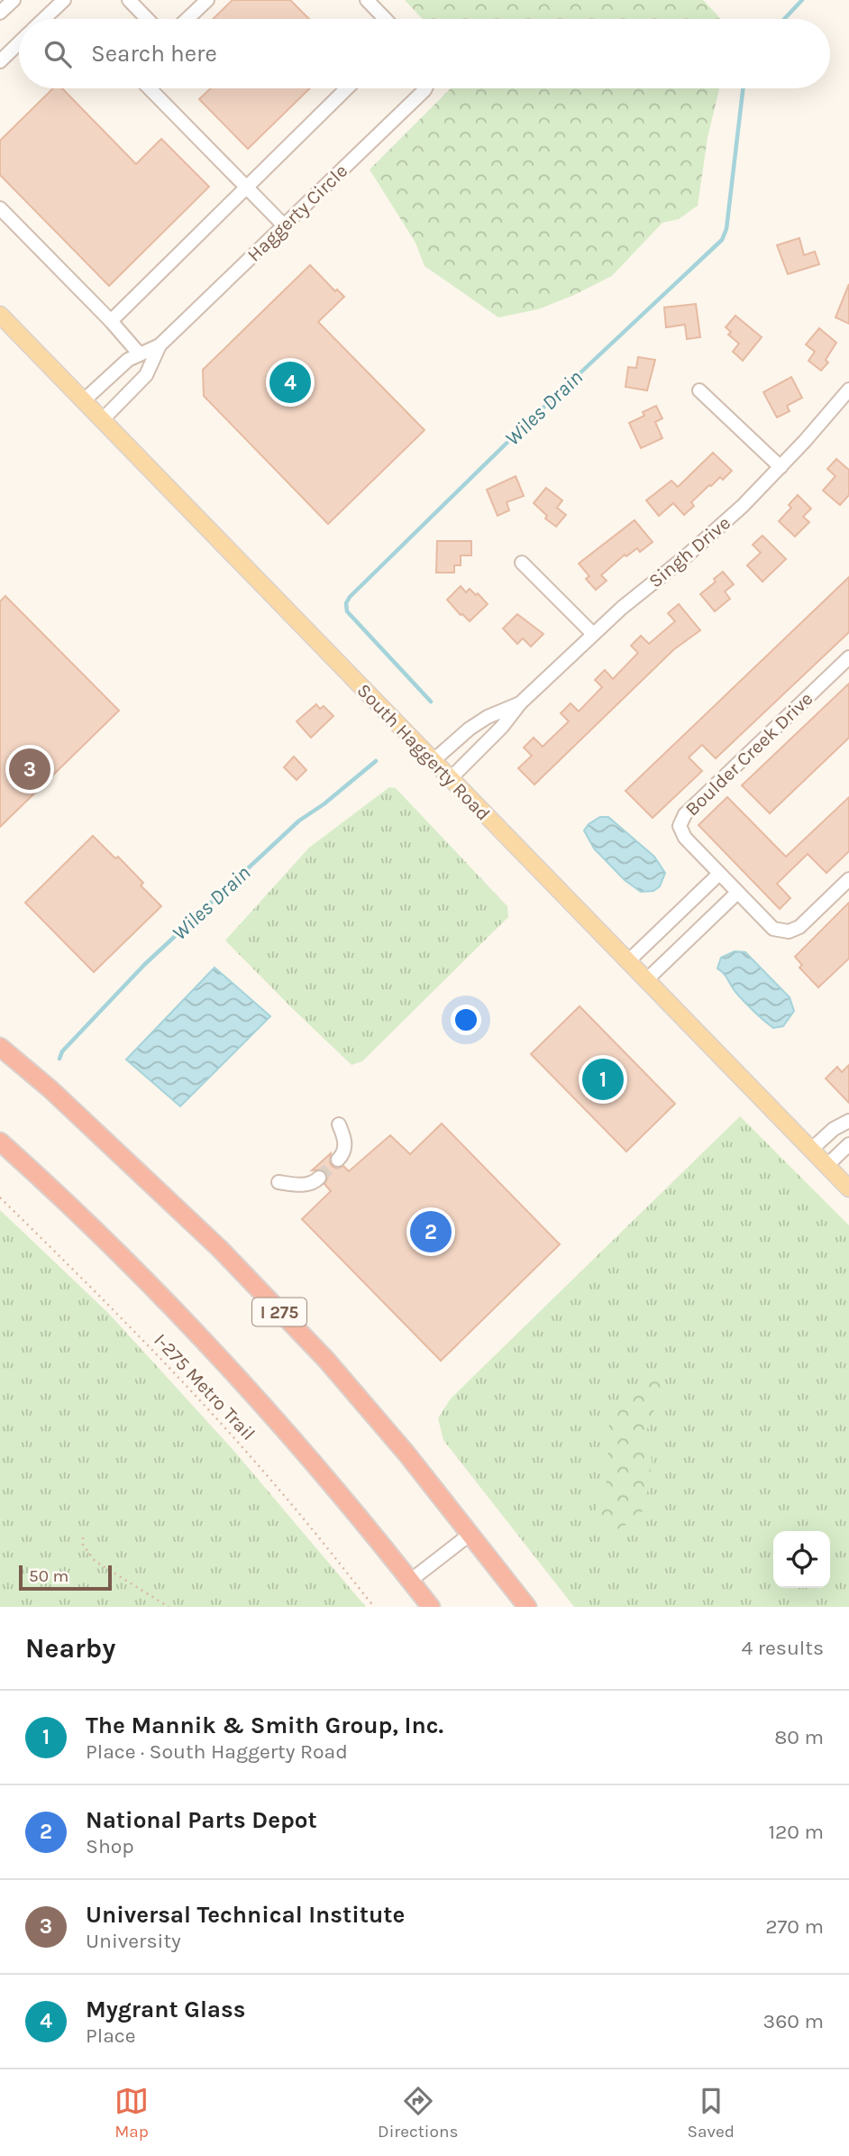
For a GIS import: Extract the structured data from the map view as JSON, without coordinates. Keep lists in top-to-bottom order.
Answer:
{
  "streets": {
    "highway": ["I 275"],
    "main road": ["South Haggerty Road"],
    "street": ["Haggerty Circle", "Singh Drive", "Boulder Creek Drive"],
    "path": ["I-275 Metro Trail"]
  },
  "crossings": [
    ["Haggerty Circle", "South Haggerty Road"],
    ["Singh Drive", "South Haggerty Road"]
  ],
  "water": ["Wiles Drain"],
  "scale_bar": "50 m",
  "page": {
    "search": "Search here",
    "pins": [
      "4",
      "3",
      "1",
      "2"
    ],
    "scale": "50 m",
    "heading": ["Nearby", "4 results"],
    "list": [
      {
        "mark": "1",
        "name": "The Mannik & Smith Group, Inc.",
        "note": "Place · South Haggerty Road",
        "value": "80 m"
      },
      {
        "mark": "2",
        "name": "National Parts Depot",
        "note": "Shop",
        "value": "120 m"
      },
      {
        "mark": "3",
        "name": "Universal Technical Institute",
        "note": "University",
        "value": "270 m"
      },
      {
        "mark": "4",
        "name": "Mygrant Glass",
        "note": "Place",
        "value": "360 m"
      }
    ],
    "nav": ["Map", "Directions", "Saved"]
  }
}
